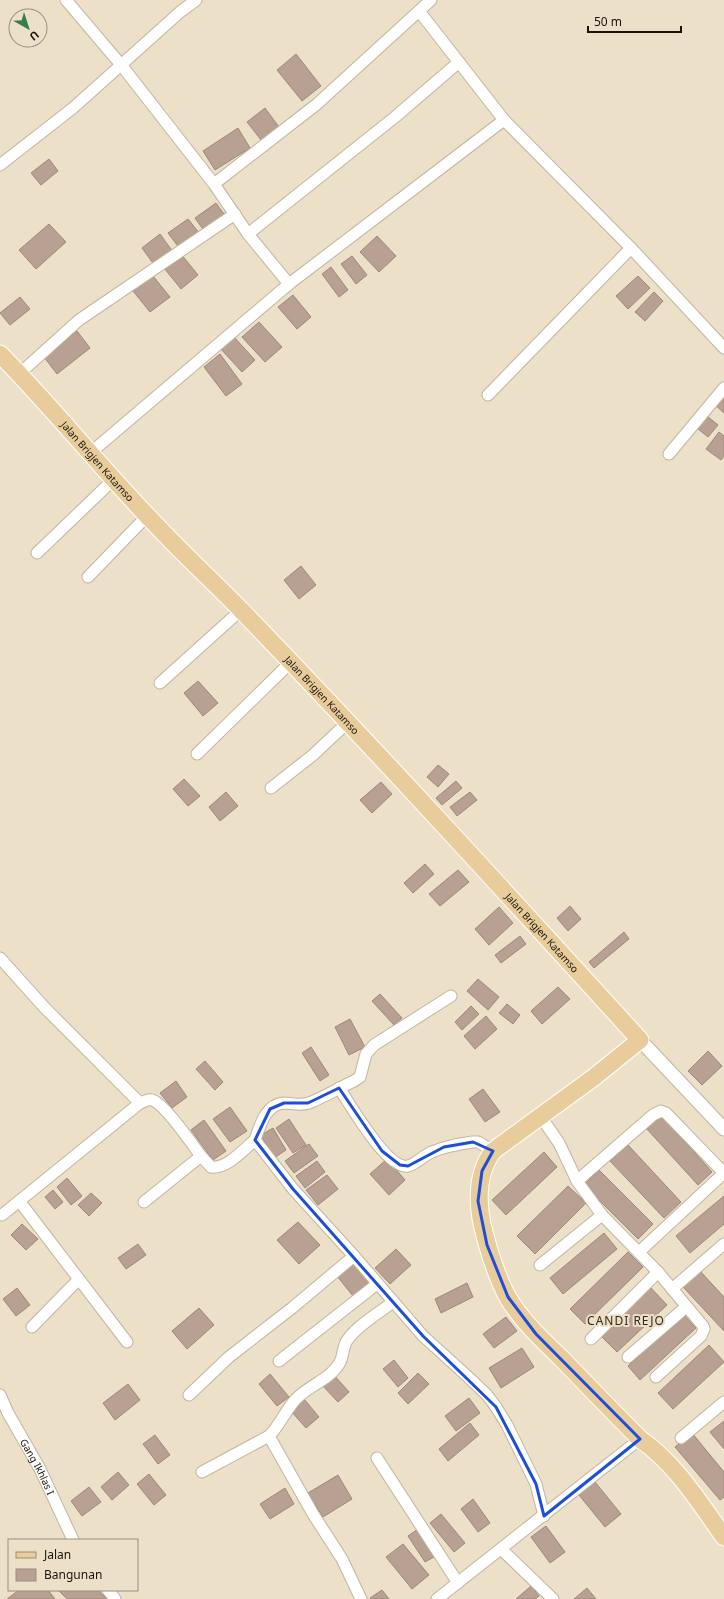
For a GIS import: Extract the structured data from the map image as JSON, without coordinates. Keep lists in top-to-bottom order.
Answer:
{
  "streets": {
    "main road": ["Jalan Brigjen Katamso"],
    "street": ["Gang Ikhlas I"]
  },
  "districts": ["CANDI REJO"],
  "legend": ["Jalan", "Bangunan"],
  "scale_bar": "50 m",
  "north": "bottom right"
}
